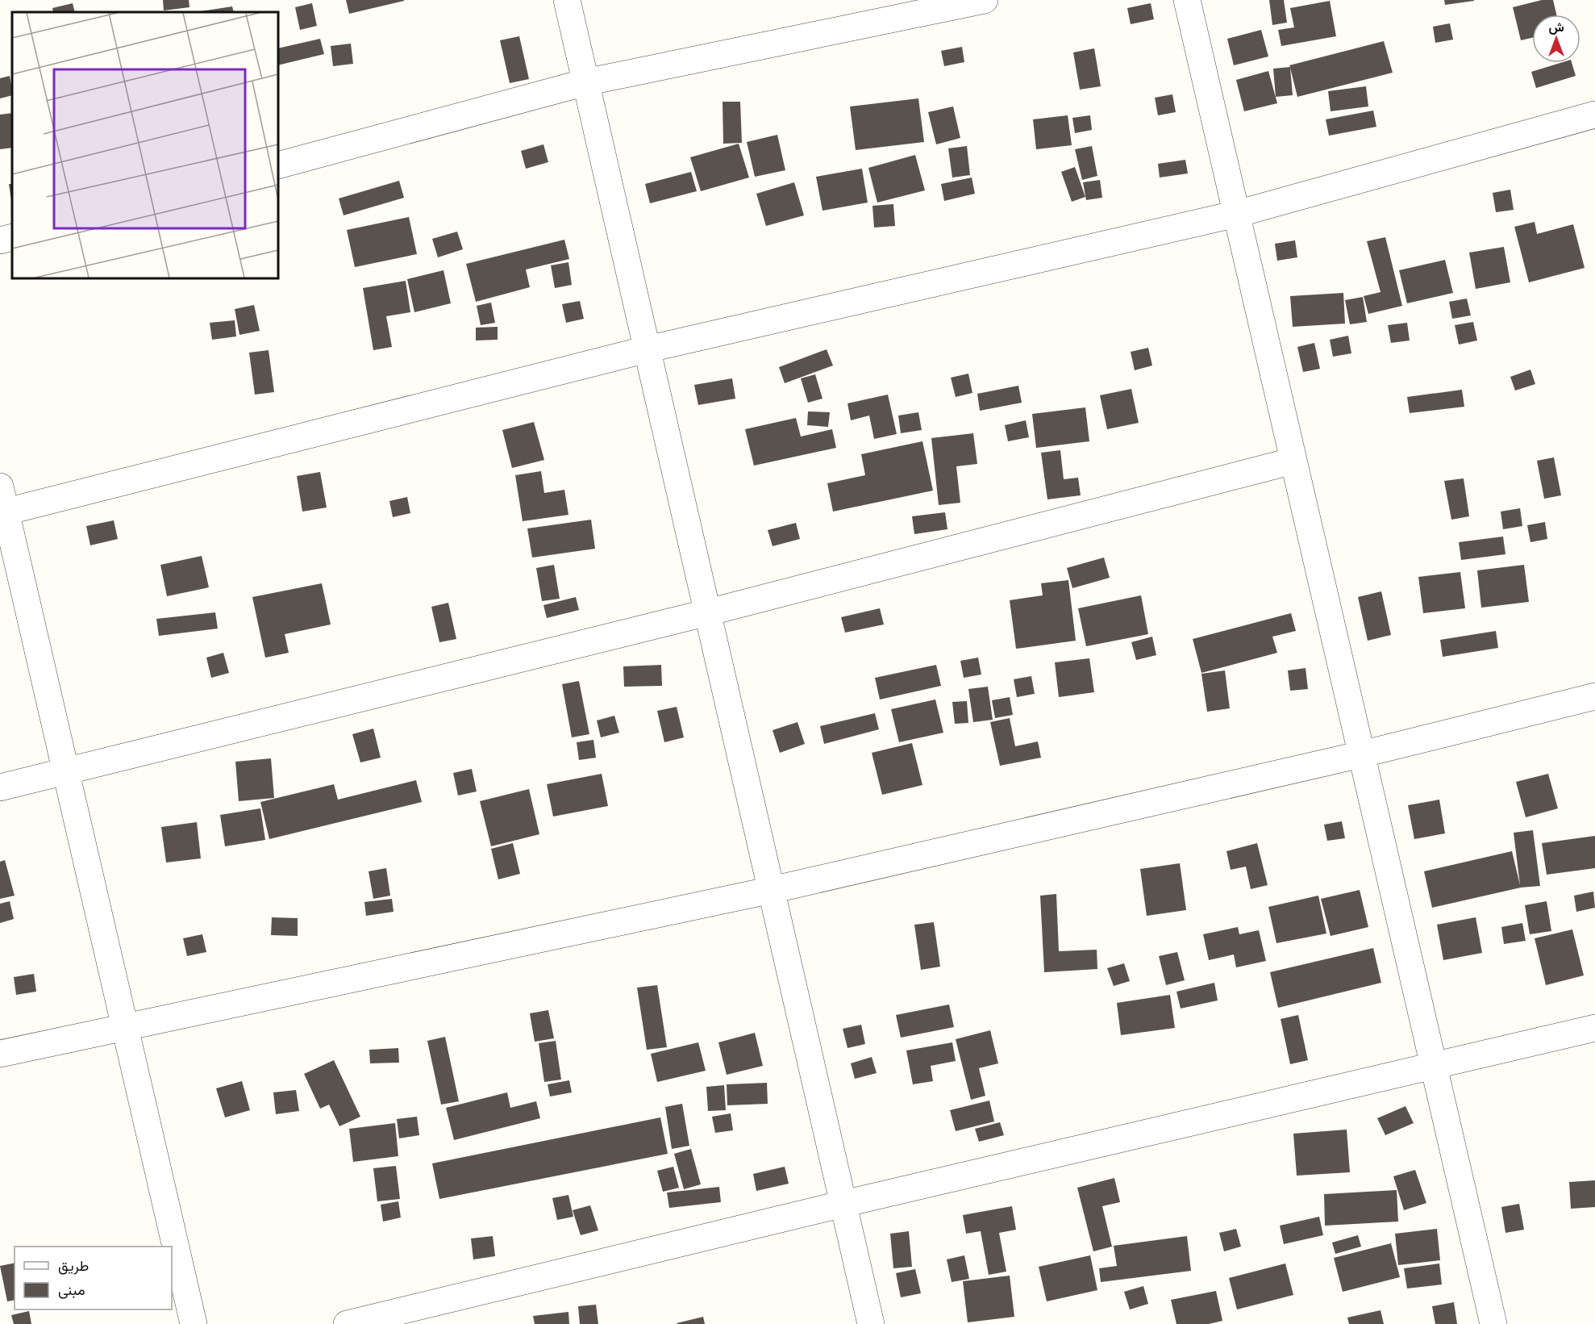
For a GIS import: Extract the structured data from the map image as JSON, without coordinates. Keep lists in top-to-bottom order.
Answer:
{
  "legend": ["طريق", "مبنى"],
  "north": "top"
}
